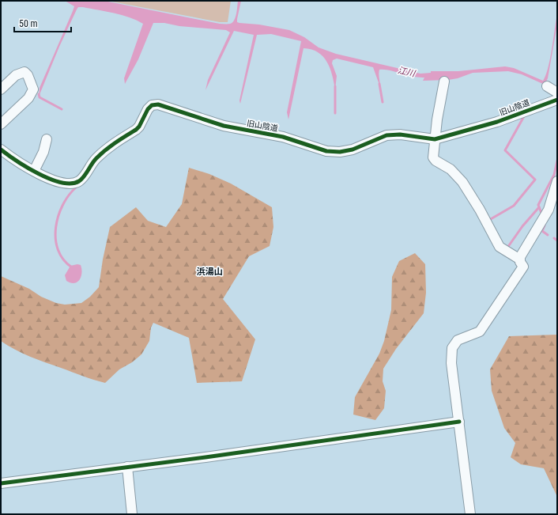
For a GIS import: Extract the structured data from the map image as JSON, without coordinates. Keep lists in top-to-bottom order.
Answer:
{
  "streets": {
    "street": ["旧山陰道"]
  },
  "districts": ["浜湯山"],
  "water": ["江川"],
  "scale_bar": "50 m"
}
